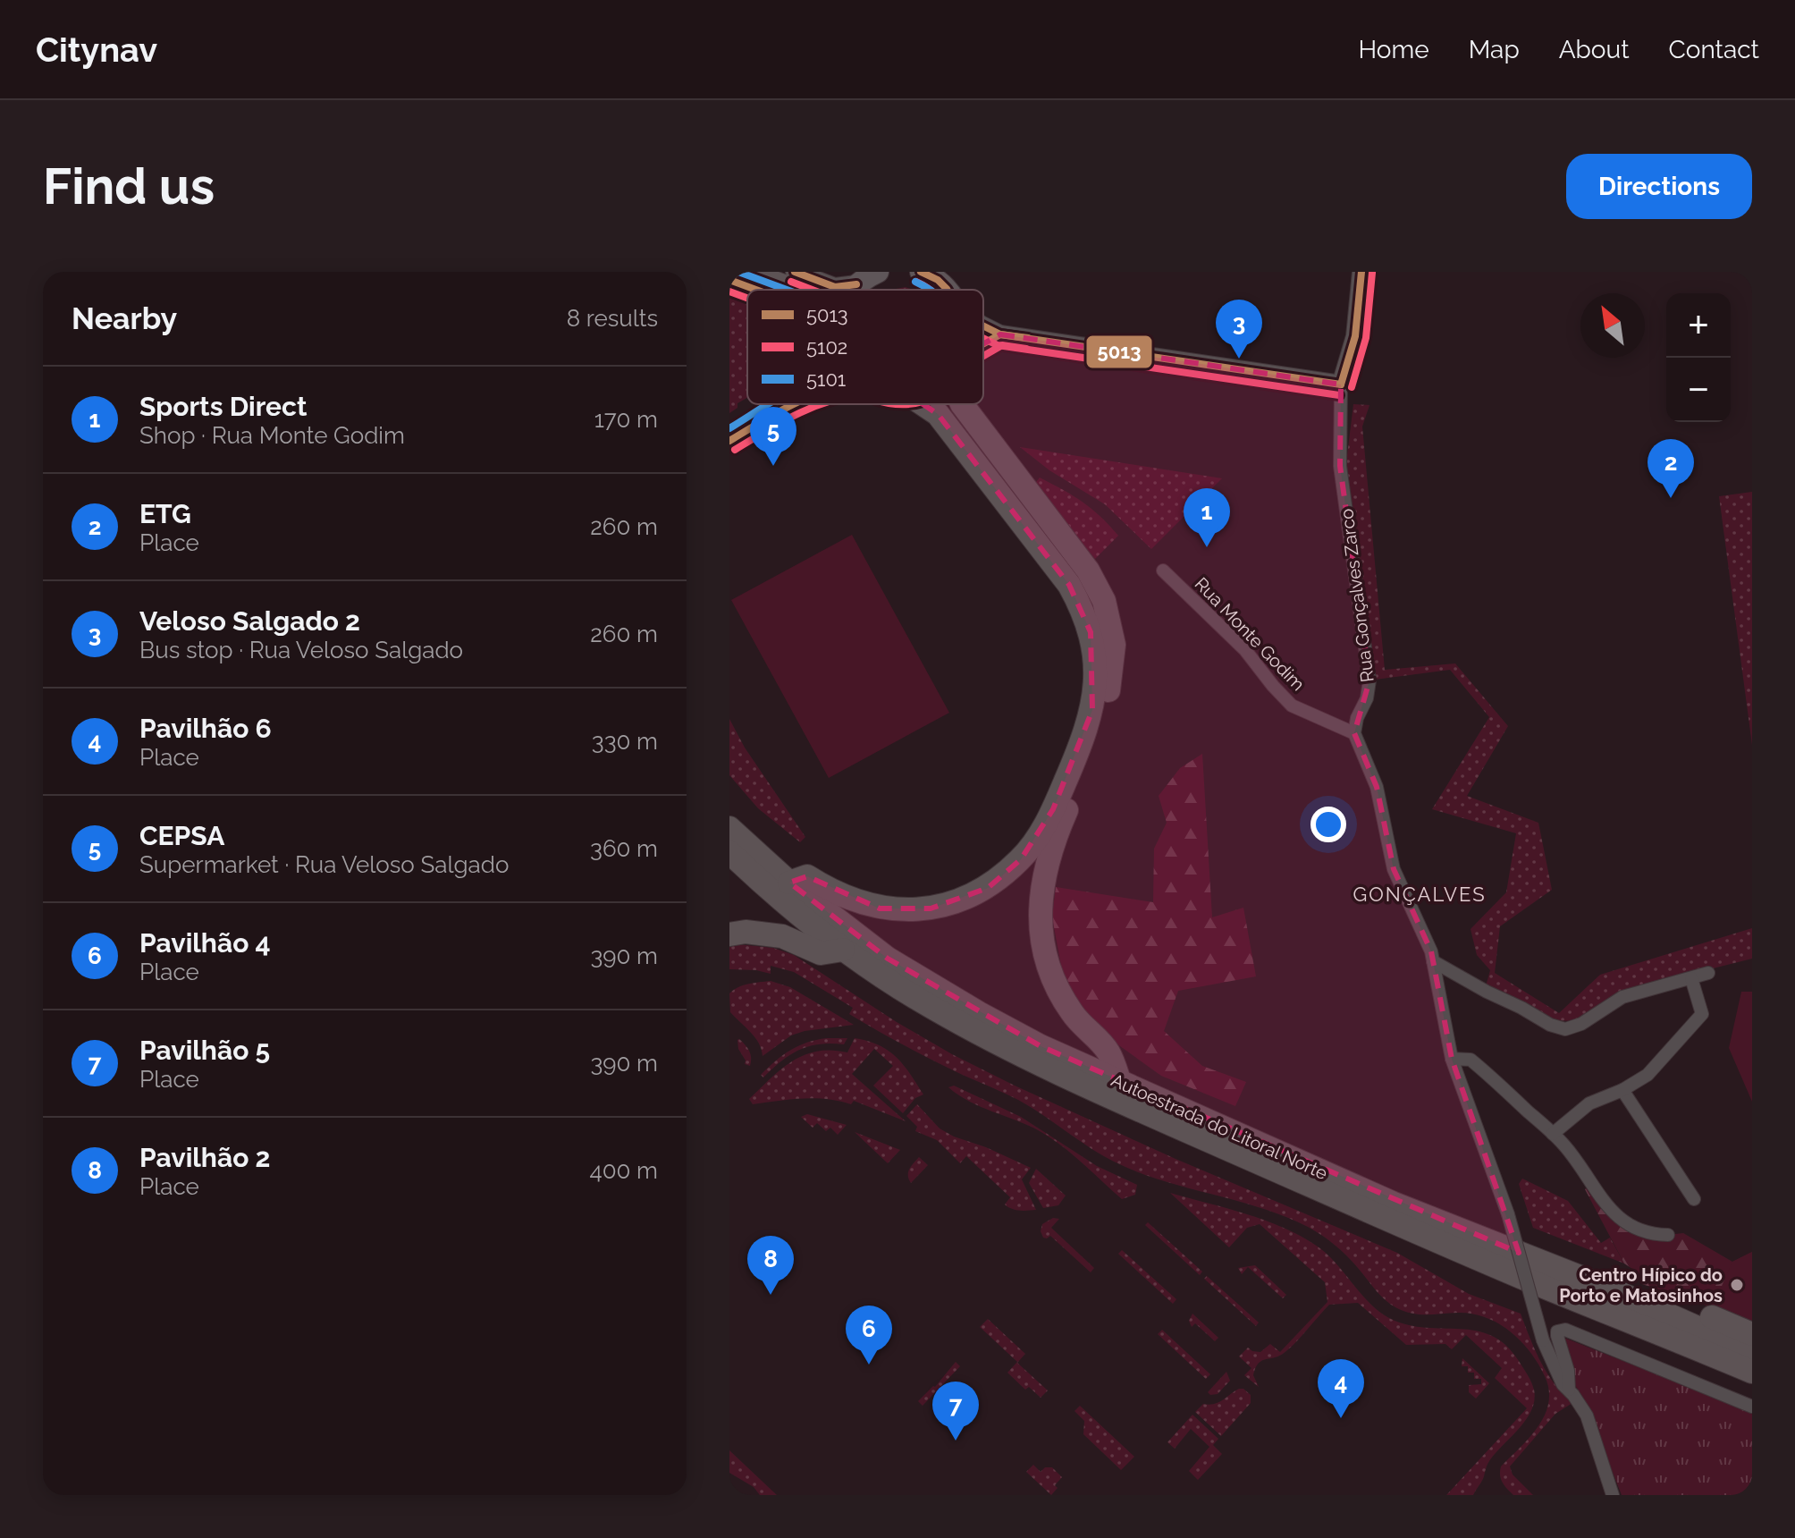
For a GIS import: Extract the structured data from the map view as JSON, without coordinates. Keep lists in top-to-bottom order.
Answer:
{
  "streets": {
    "highway": ["Autoestrada do Litoral Norte"],
    "street": ["Rua Gonçalves Zarco", "Rua Monte Godim"]
  },
  "crossings": [
    ["Rua Gonçalves Zarco", "Rua Monte Godim"]
  ],
  "districts": ["GONÇALVES"],
  "places": ["Centro Hípico do Porto e Matosinhos"],
  "lines": ["transit line 5013", "transit line 5101", "transit line 5102"],
  "legend": ["5013", "5102", "5101"],
  "north": "top left",
  "page": {
    "header": "Citynav",
    "nav": [
      "Home",
      "Map",
      "About",
      "Contact"
    ],
    "buttons": "Directions",
    "title": "Find us",
    "heading": ["Nearby", "8 results"],
    "map_buttons": ["+", "−"],
    "pins": [
      "3",
      "5",
      "2",
      "1",
      "8",
      "6",
      "4",
      "7"
    ],
    "list": [
      {
        "mark": "1",
        "name": "Sports Direct",
        "note": "Shop · Rua Monte Godim",
        "value": "170 m"
      },
      {
        "mark": "2",
        "name": "ETG",
        "note": "Place",
        "value": "260 m"
      },
      {
        "mark": "3",
        "name": "Veloso Salgado 2",
        "note": "Bus stop · Rua Veloso Salgado",
        "value": "260 m"
      },
      {
        "mark": "4",
        "name": "Pavilhão 6",
        "note": "Place",
        "value": "330 m"
      },
      {
        "mark": "5",
        "name": "CEPSA",
        "note": "Supermarket · Rua Veloso Salgado",
        "value": "360 m"
      },
      {
        "mark": "6",
        "name": "Pavilhão 4",
        "note": "Place",
        "value": "390 m"
      },
      {
        "mark": "7",
        "name": "Pavilhão 5",
        "note": "Place",
        "value": "390 m"
      },
      {
        "mark": "8",
        "name": "Pavilhão 2",
        "note": "Place",
        "value": "400 m"
      }
    ]
  }
}
